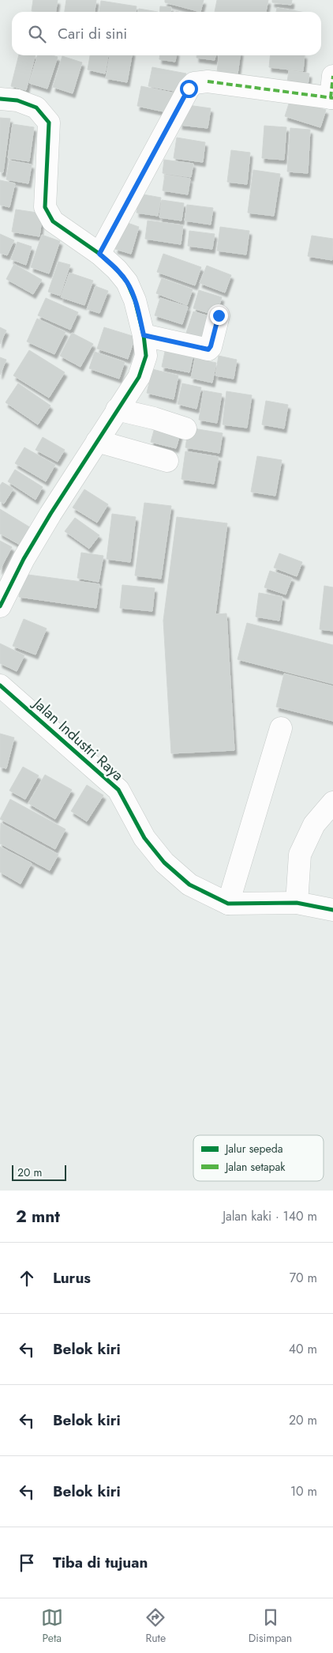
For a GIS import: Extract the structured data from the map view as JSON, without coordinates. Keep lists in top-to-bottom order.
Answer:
{
  "streets": {
    "street": ["Jalan Industri Raya"]
  },
  "legend": ["Jalur sepeda", "Jalan setapak"],
  "scale_bar": "20 m",
  "page": {
    "search": "Cari di sini",
    "scale": "20 m",
    "heading": ["2 mnt", "Jalan kaki · 140 m"],
    "list": [
      ["Lurus", "70 m"],
      ["Belok kiri", "40 m"],
      ["Belok kiri", "20 m"],
      ["Belok kiri", "10 m"],
      "Tiba di tujuan"
    ],
    "nav": ["Peta", "Rute", "Disimpan"]
  }
}
